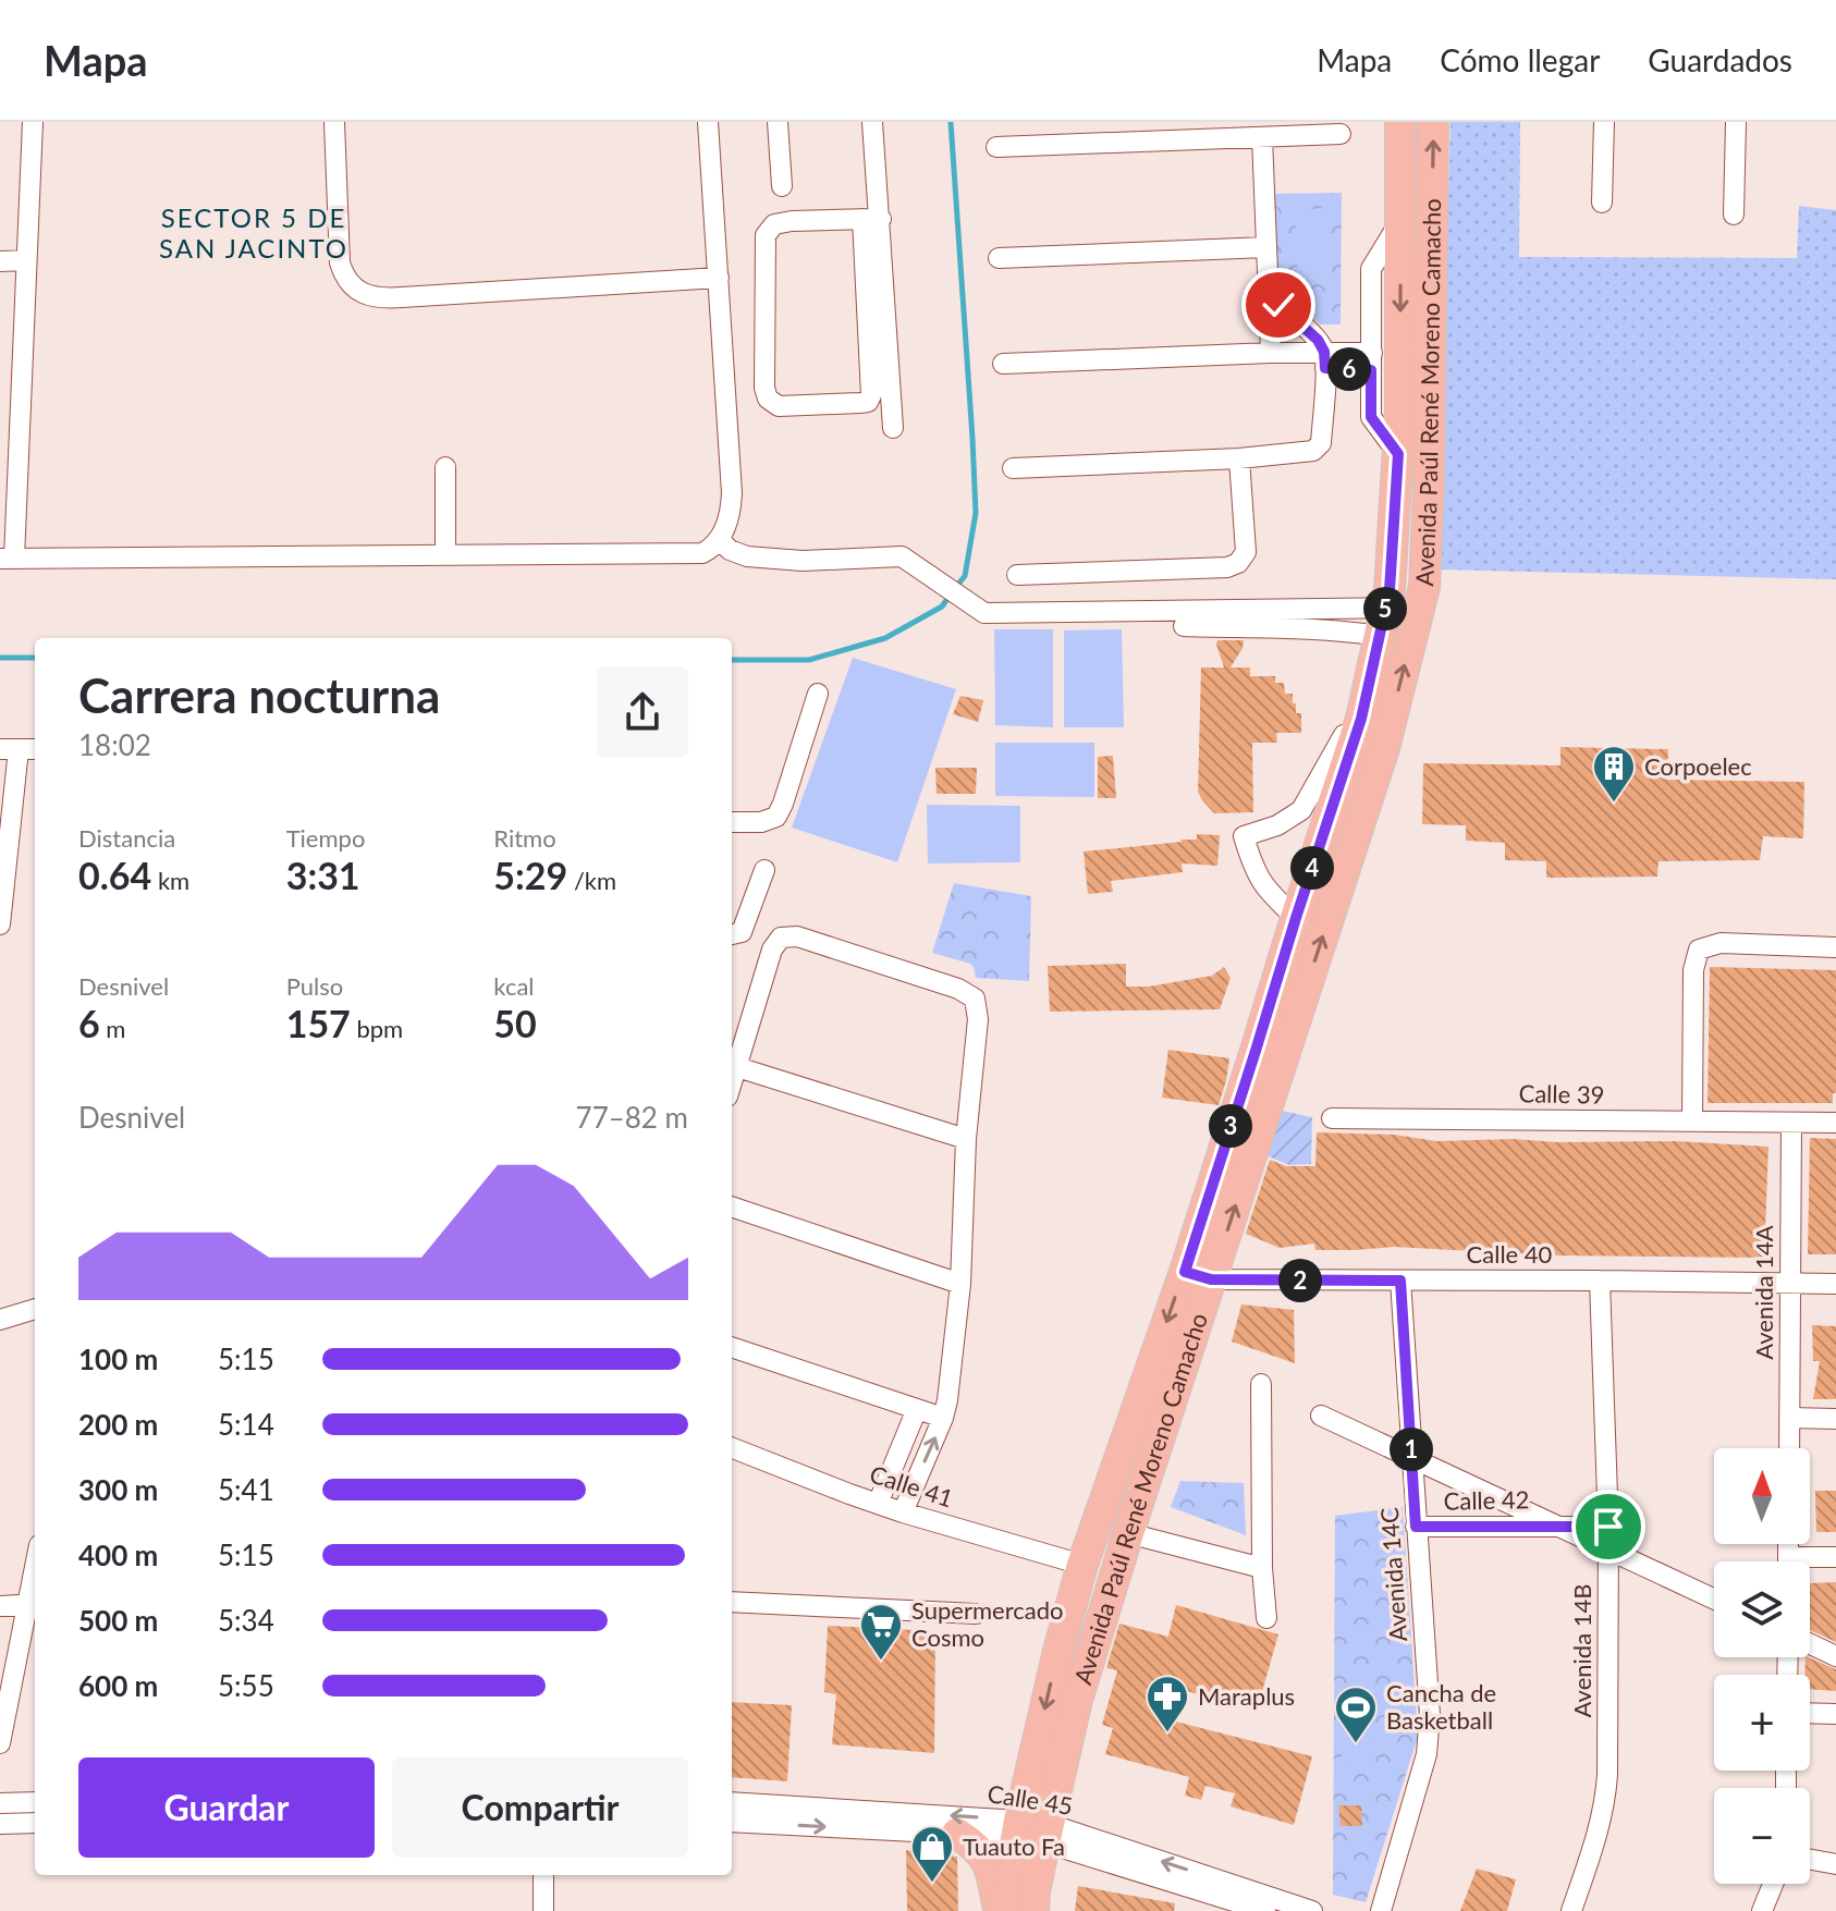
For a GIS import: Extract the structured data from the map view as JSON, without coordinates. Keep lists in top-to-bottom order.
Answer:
{
  "streets": {
    "main road": ["Avenida Paúl René Moreno Camacho"],
    "street": [
      "Calle 39",
      "Calle 40",
      "Avenida 14A",
      "Calle 41",
      "Calle 42",
      "Avenida 14C",
      "Avenida 14B",
      "Calle 45"
    ]
  },
  "crossings": [
    ["Avenida Paúl René Moreno Camacho", "Calle 40"],
    ["Avenida Paúl René Moreno Camacho", "Calle 41"],
    ["Avenida Paúl René Moreno Camacho", "Calle 45"],
    ["Calle 39", "Avenida 14A"],
    ["Calle 40", "Avenida 14A"],
    ["Calle 40", "Avenida 14C"],
    ["Calle 40", "Avenida 14B"],
    ["Calle 42", "Avenida 14C"],
    ["Calle 42", "Avenida 14B"]
  ],
  "districts": ["SECTOR 5 DE SAN JACINTO"],
  "places": {
    "building": ["Corpoelec"],
    "supermarket": ["Supermercado Cosmo"],
    "pharmacy": ["Maraplus"],
    "sports": ["Cancha de Basketball"],
    "shop": ["Tuauto Fa"]
  },
  "north": "top",
  "page": {
    "header": "Mapa",
    "nav": ["Mapa", "Cómo llegar", "Guardados"],
    "pins": [
      "6",
      "5",
      "4",
      "3",
      "2",
      "1"
    ],
    "heading": ["Carrera nocturna", "18:02"],
    "stats": [
      ["Distancia", "0.64 km"],
      ["Tiempo", "3:31"],
      ["Ritmo", "5:29 /km"],
      ["Desnivel", "6 m"],
      ["Pulso", "157 bpm"],
      ["kcal", "50"]
    ],
    "chart": ["Desnivel", "77–82 m"],
    "list": [
      {
        "name": "100 m",
        "note": "5:15"
      },
      {
        "name": "200 m",
        "note": "5:14"
      },
      {
        "name": "300 m",
        "note": "5:41"
      },
      {
        "name": "400 m",
        "note": "5:15"
      },
      {
        "name": "500 m",
        "note": "5:34"
      },
      {
        "name": "600 m",
        "note": "5:55"
      }
    ],
    "map_buttons": ["+", "−"],
    "buttons": ["Guardar", "Compartir"]
  }
}
